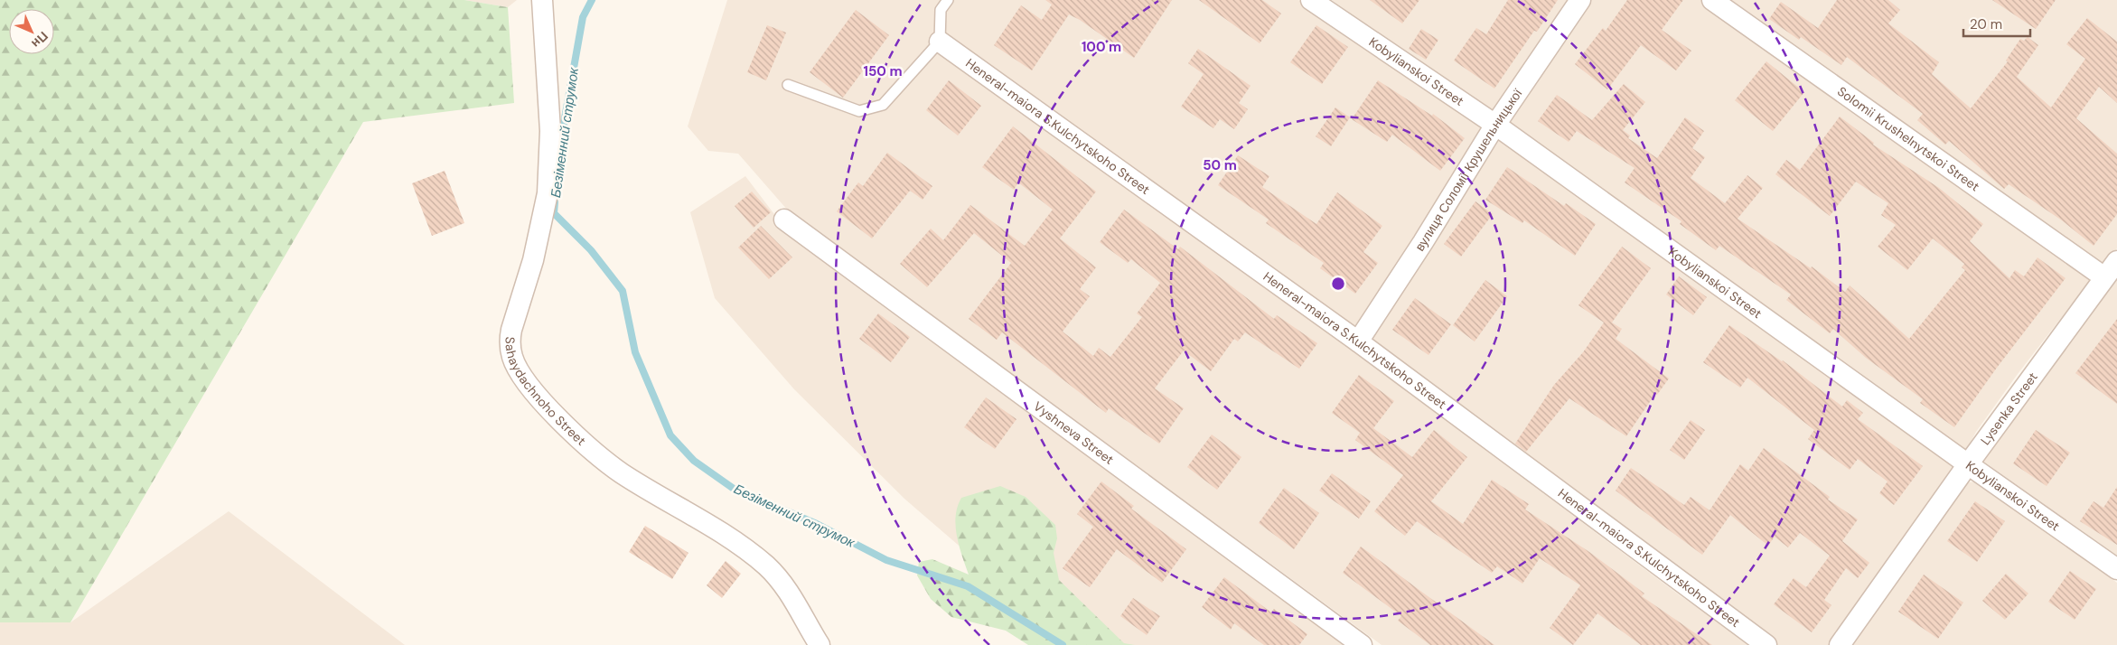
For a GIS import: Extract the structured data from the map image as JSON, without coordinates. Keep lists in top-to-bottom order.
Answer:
{
  "streets": {
    "street": [
      "Kobylianskoi Street",
      "Heneral-maiora S.Kulchytskoho Street",
      "Solomii Krushelnytskoi Street",
      "вулиця Соломії Крушельницької",
      "Sahaydachnoho Street",
      "Lysenka Street",
      "Vyshneva Street"
    ]
  },
  "crossings": [
    ["Kobylianskoi Street", "вулиця Соломії Крушельницької"],
    ["Kobylianskoi Street", "Lysenka Street"],
    ["Heneral-maiora S.Kulchytskoho Street", "вулиця Соломії Крушельницької"],
    ["Solomii Krushelnytskoi Street", "Lysenka Street"]
  ],
  "water": ["Безіменний струмок"],
  "scale_bar": "20 m",
  "north": "bottom right",
  "rings": ["100 m", "150 m", "50 m"]
}
